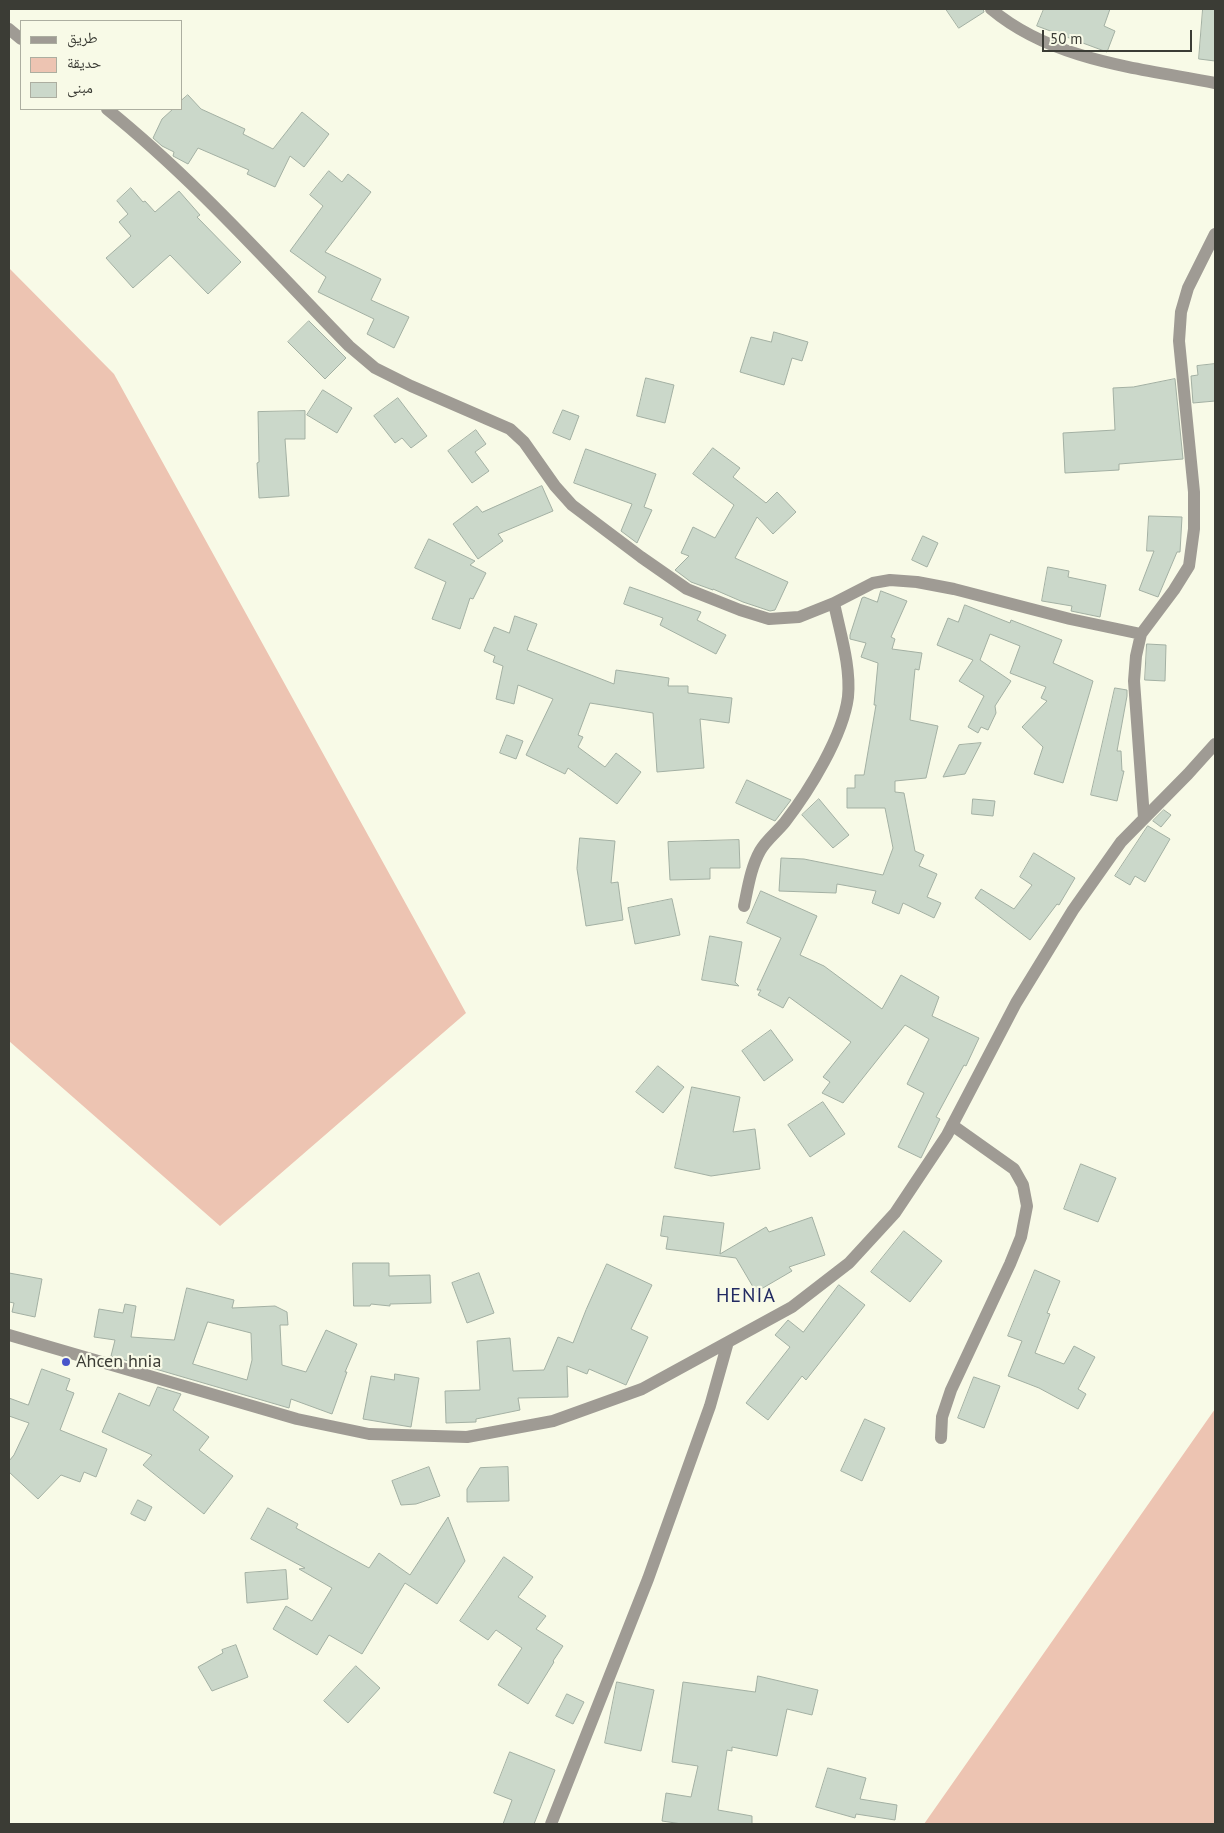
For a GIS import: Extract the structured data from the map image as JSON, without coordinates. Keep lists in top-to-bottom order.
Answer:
{
  "districts": ["HENIA"],
  "places": ["Ahcen hnia"],
  "legend": ["طريق", "حديقة", "مبنى"],
  "scale_bar": "50 m"
}
